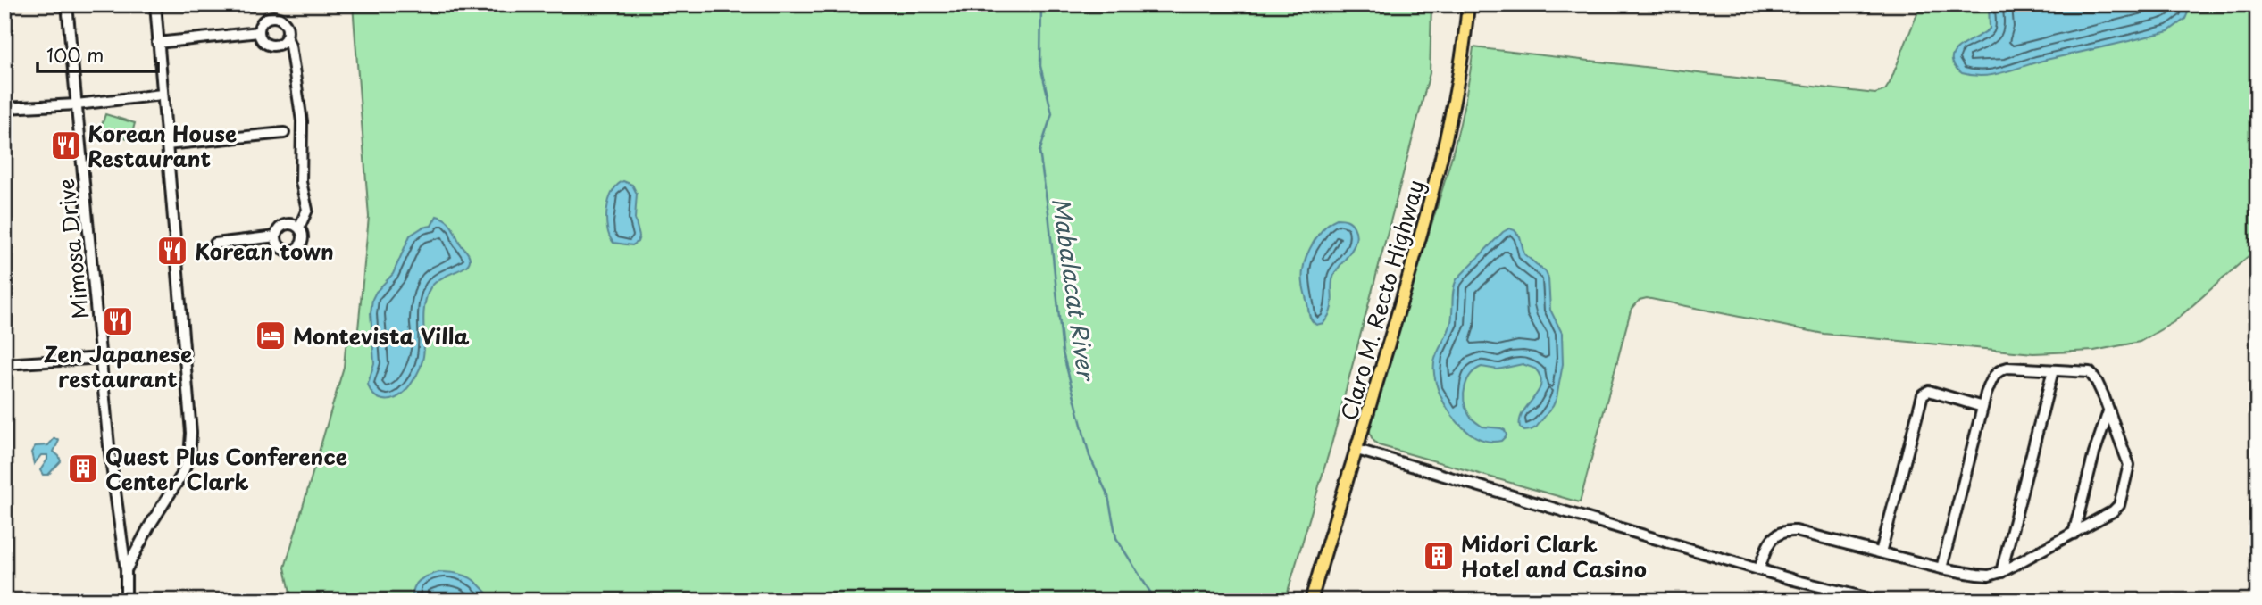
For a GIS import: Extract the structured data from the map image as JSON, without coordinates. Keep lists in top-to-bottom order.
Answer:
{
  "streets": {
    "main road": ["Claro M. Recto Highway"],
    "street": ["Mimosa Drive"]
  },
  "water": ["Mabalacat River"],
  "places": {
    "restaurant": ["Korean House Restaurant", "Korean town", "Zen Japanese restaurant"],
    "hotel": ["Montevista Villa"],
    "building": ["Quest Plus Conference Center Clark", "Midori Clark Hotel and Casino"]
  },
  "scale_bar": "100 m"
}
